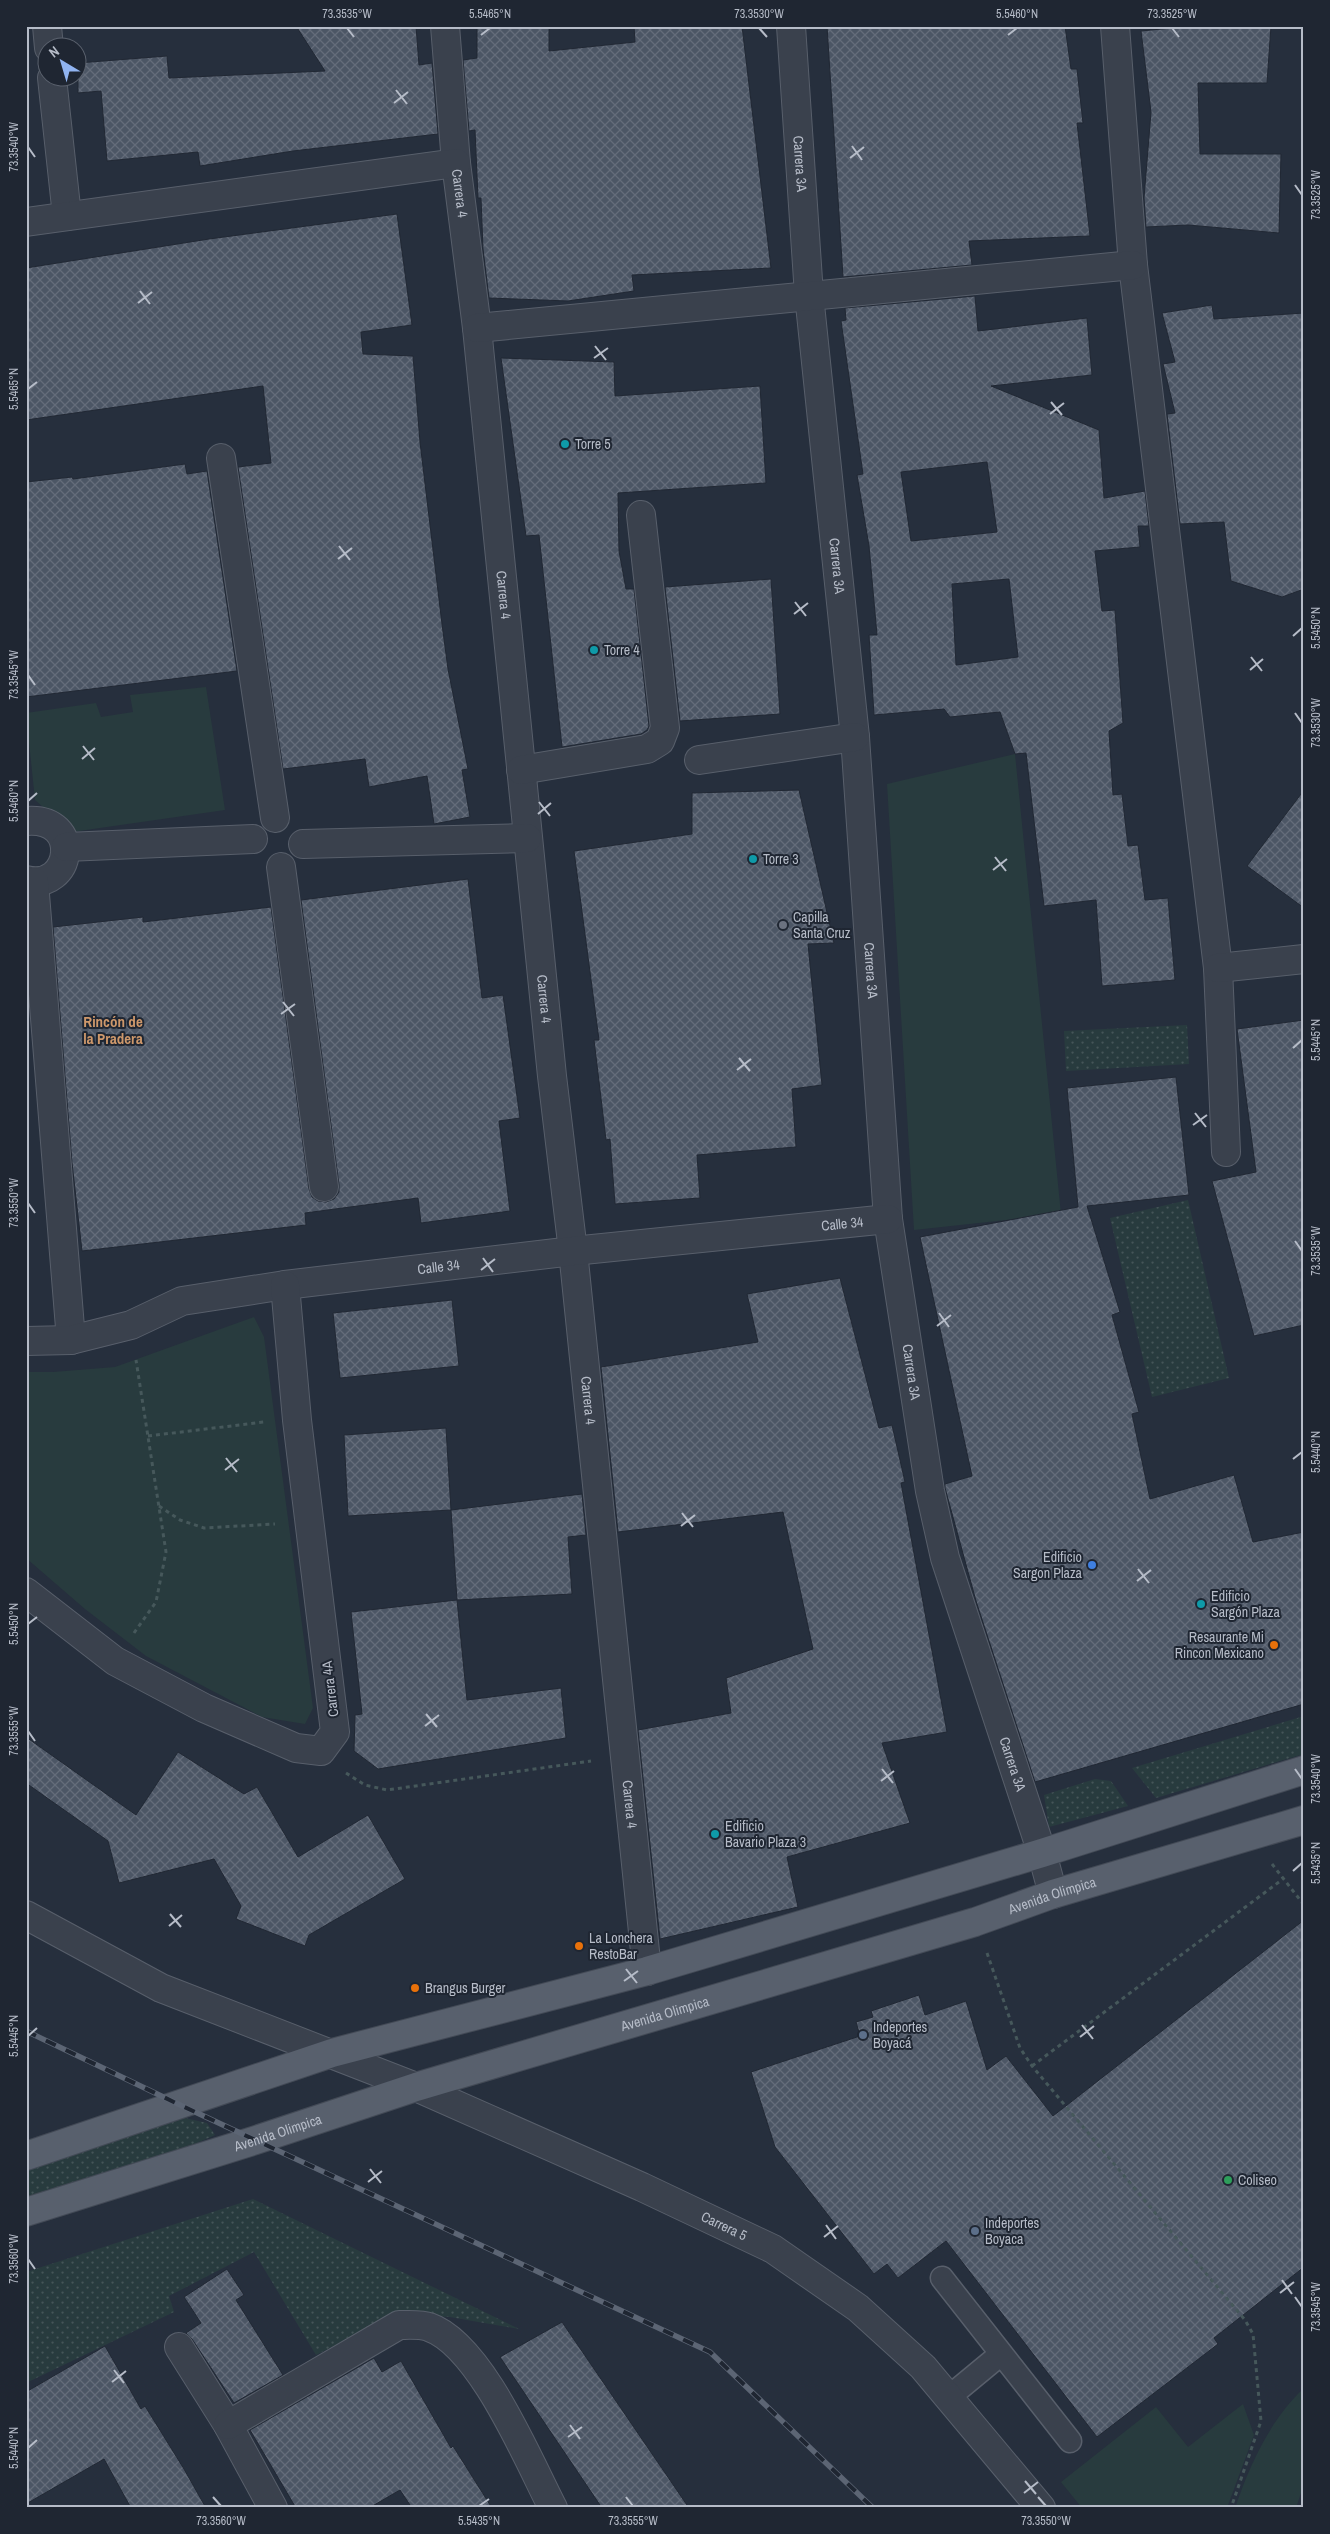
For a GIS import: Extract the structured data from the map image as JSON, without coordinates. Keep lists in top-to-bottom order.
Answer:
{
  "streets": {
    "main road": ["Avenida Olimpica"],
    "street": [
      "Carrera 3A",
      "Carrera 4",
      "Calle 34",
      "Carrera 4A",
      "Carrera 5"
    ]
  },
  "crossings": [
    ["Carrera 3A", "Calle 34"],
    ["Carrera 3A", "Avenida Olimpica"],
    ["Carrera 4", "Calle 34"],
    ["Calle 34", "Carrera 4A"],
    ["Avenida Olimpica", "Carrera 5"]
  ],
  "districts": ["Rincón de la Pradera"],
  "places": [
    "Torre 5",
    "Torre 4",
    "Torre 3",
    "Capilla Santa Cruz",
    "Edificio Sargon Plaza",
    "Edificio Sargón Plaza",
    "Resaurante Mi Rincon Mexicano",
    "Edificio Bavario Plaza 3",
    "La Lonchera RestoBar",
    "Brangus Burger",
    "Indeportes Boyacá",
    "Coliseo",
    "Indeportes Boyaca"
  ],
  "north": "top left",
  "coordinates": [
    "73.3535°W",
    "5.5465°N",
    "73.3530°W",
    "5.5460°N",
    "73.3525°W",
    "73.3540°W",
    "5.5450°N",
    "73.3545°W",
    "5.5445°N",
    "73.3550°W",
    "5.5440°N",
    "73.3555°W",
    "5.5435°N",
    "73.3560°W"
  ]
}
